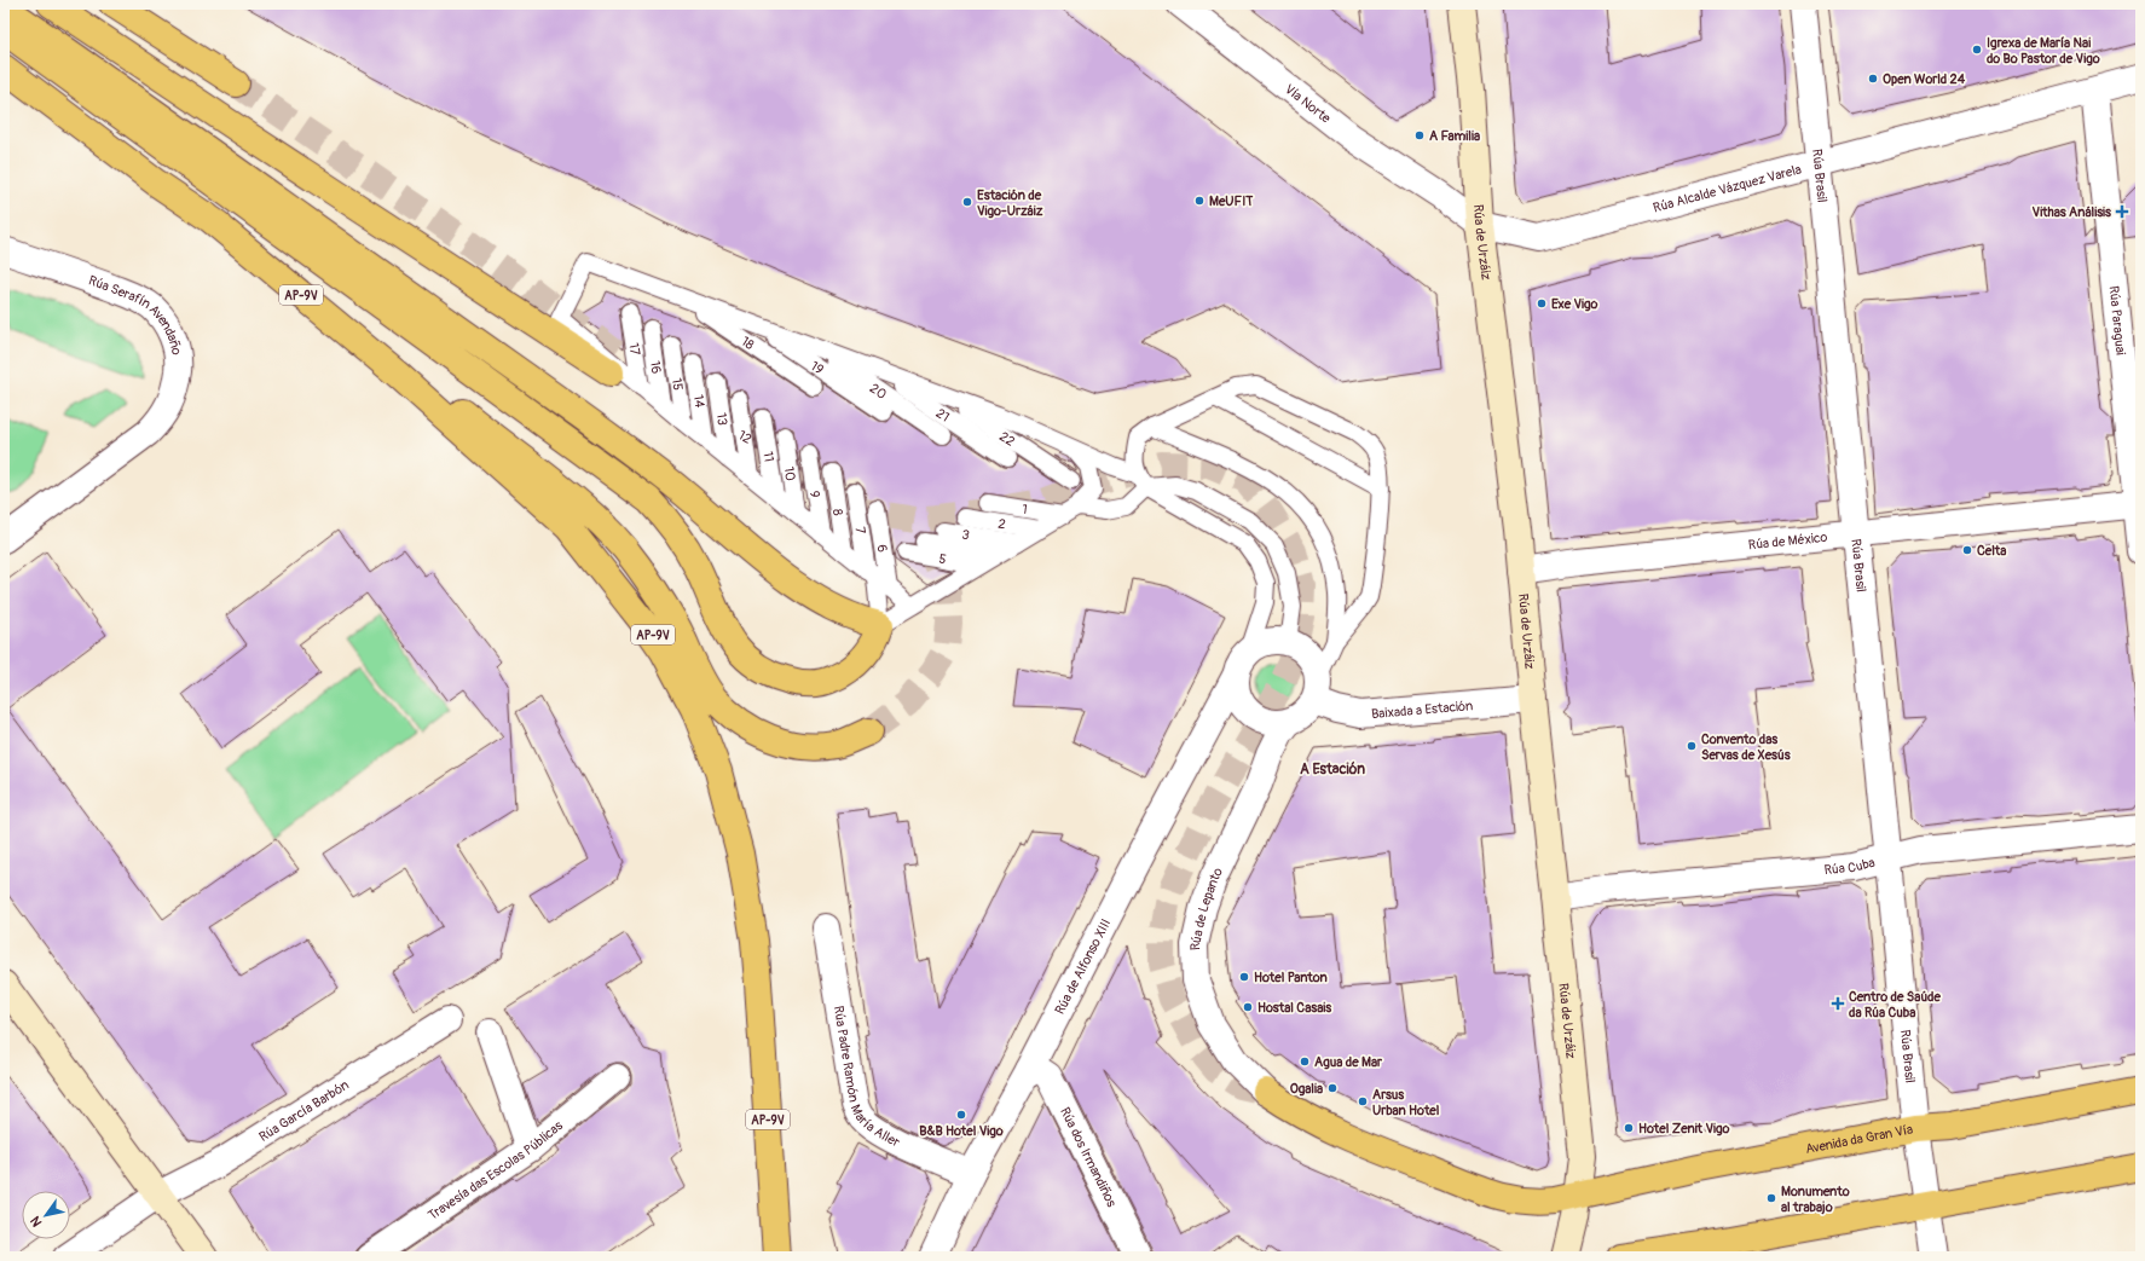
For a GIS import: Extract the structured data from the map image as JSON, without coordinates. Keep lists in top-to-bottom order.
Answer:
{
  "streets": {
    "main road": ["Rúa de Urzáiz", "AP-9V", "Avenida da Gran Vía"],
    "street": [
      "Vía Norte",
      "Rúa Brasil",
      "Rúa Alcalde Vázquez Varela",
      "Rúa Serafín Avendaño",
      "Rúa Paraguai",
      "Rúa de México",
      "Baixada a Estación",
      "Rúa Cuba",
      "Rúa de Lepanto",
      "Rúa de Alfonso XIII",
      "Rúa Padre Ramón María Aller",
      "Rúa García Barbón",
      "Rúa dos Irmandiños",
      "Travesía das Escolas Públicas"
    ],
    "lane": [
      "18",
      "17",
      "16",
      "19",
      "15",
      "20",
      "14",
      "21",
      "13",
      "12",
      "22",
      "11",
      "10",
      "9",
      "1",
      "8",
      "2",
      "7",
      "3",
      "6",
      "5"
    ]
  },
  "crossings": [
    ["Vía Norte", "Rúa Alcalde Vázquez Varela"],
    ["Vía Norte", "Rúa de Urzáiz"],
    ["Rúa Brasil", "Rúa Alcalde Vázquez Varela"],
    ["Rúa Brasil", "Rúa de México"],
    ["Rúa Brasil", "Rúa Cuba"],
    ["Rúa Brasil", "Avenida da Gran Vía"],
    ["Rúa Alcalde Vázquez Varela", "Rúa de Urzáiz"],
    ["Rúa Alcalde Vázquez Varela", "Rúa Paraguai"],
    ["Rúa de Urzáiz", "Rúa de México"],
    ["Rúa de Urzáiz", "Baixada a Estación"],
    ["Rúa de Urzáiz", "Rúa Cuba"],
    ["Rúa de Urzáiz", "Avenida da Gran Vía"],
    ["Rúa Paraguai", "Rúa de México"],
    ["Baixada a Estación", "Rúa de Lepanto"],
    ["Baixada a Estación", "Rúa de Alfonso XIII"],
    ["Rúa de Lepanto", "Rúa de Alfonso XIII"],
    ["Rúa de Lepanto", "Avenida da Gran Vía"],
    ["Rúa de Alfonso XIII", "Rúa Padre Ramón María Aller"],
    ["Rúa de Alfonso XIII", "Rúa dos Irmandiños"]
  ],
  "districts": ["A Estación"],
  "places": {
    "other": [
      "Igrexa de María Nai do Bo Pastor de Vigo",
      "Open World 24",
      "A Familia",
      "MeUFIT",
      "Estación de Vigo-Urzáiz",
      "Exe Vigo",
      "Celta",
      "Convento das Servas de Xesús",
      "Hotel Panton",
      "Hostal Casais",
      "Agua de Mar",
      "Ogalia",
      "Arsus Urban Hotel",
      "B&B Hotel Vigo",
      "Hotel Zenit Vigo",
      "Monumento al trabajo"
    ],
    "health": ["Vithas Análisis", "Centro de Saúde da Rúa Cuba"]
  },
  "north": "bottom left"
}
